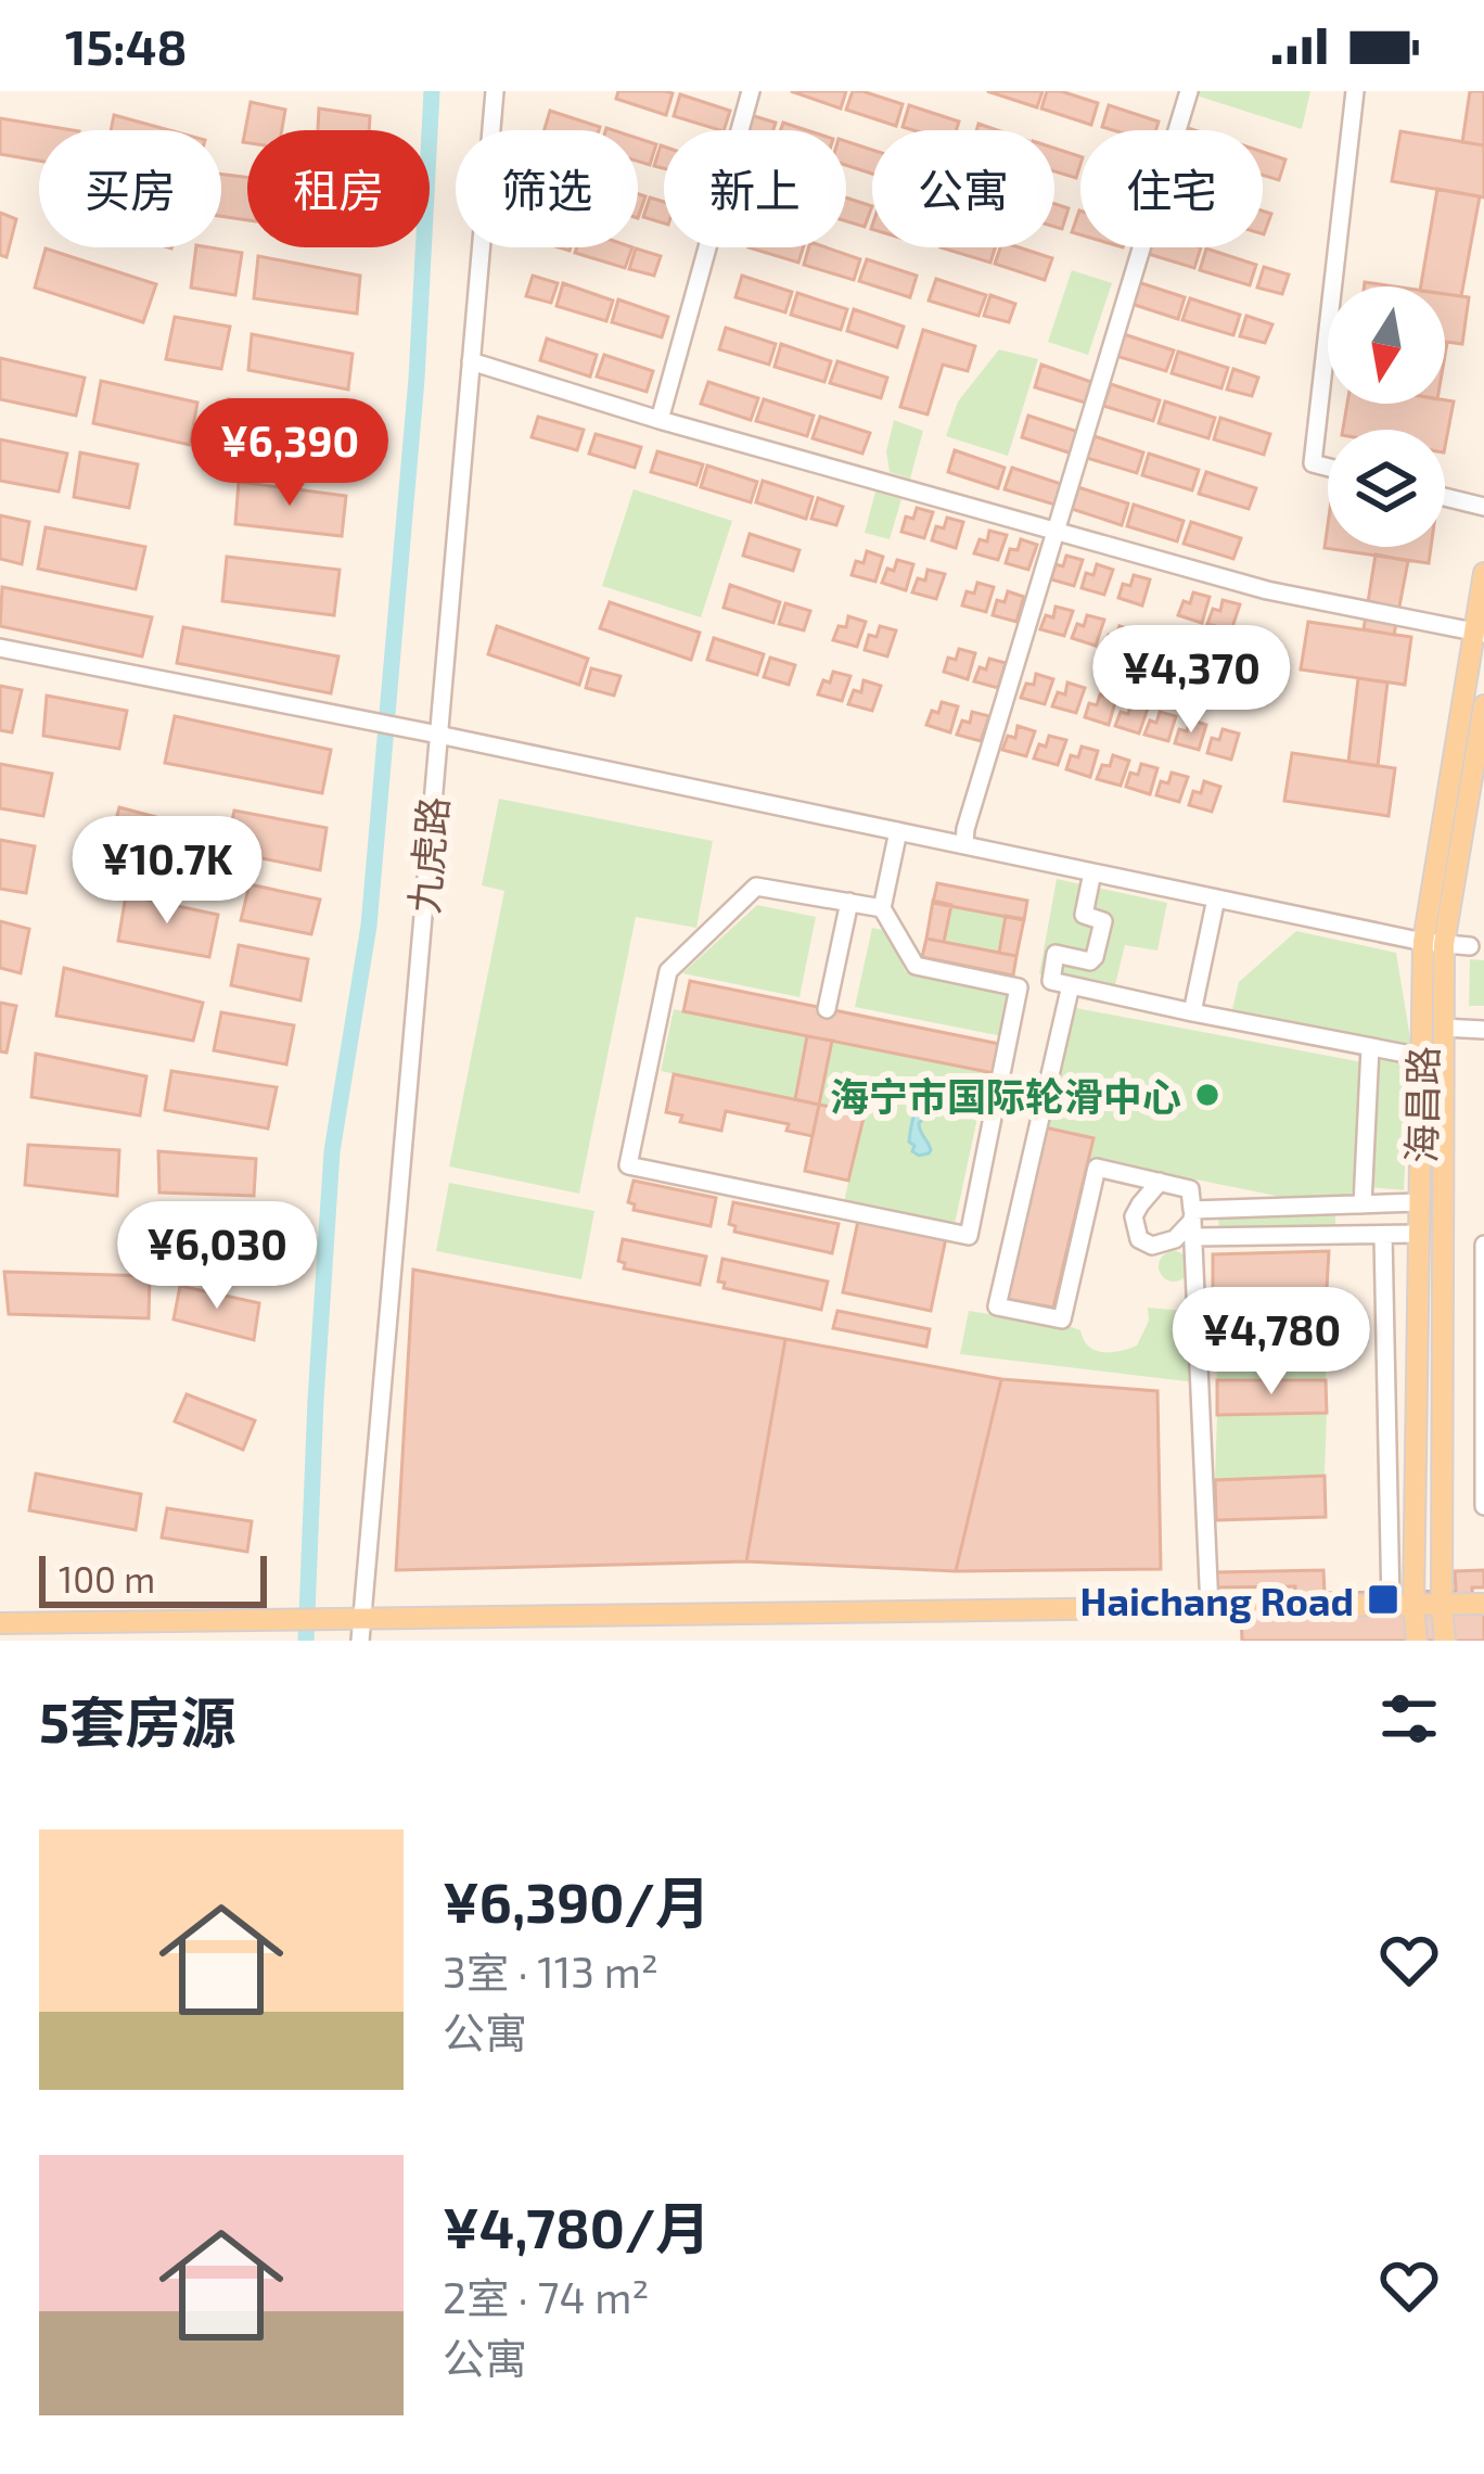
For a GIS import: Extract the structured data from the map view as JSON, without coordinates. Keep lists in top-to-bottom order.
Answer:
{
  "streets": {
    "main road": ["海昌路"],
    "street": ["九虎路"]
  },
  "places": {
    "other": ["海宁市国际轮滑中心"],
    "transit": ["Haichang Road"]
  },
  "scale_bar": "100 m",
  "north": "bottom",
  "page": {
    "status": "15:48",
    "chip": [
      "买房",
      "租房",
      "筛选",
      "新上",
      "公寓",
      "住宅"
    ],
    "price": [
      "¥6,390",
      "¥4,370",
      "¥10.7K",
      "¥6,030",
      "¥4,780"
    ],
    "scale": "100 m",
    "heading": "5套房源",
    "list": [
      {
        "name": "¥6,390/月",
        "note": "3室 · 113 m² · 公寓"
      },
      {
        "name": "¥4,780/月",
        "note": "2室 · 74 m² · 公寓"
      }
    ]
  }
}
